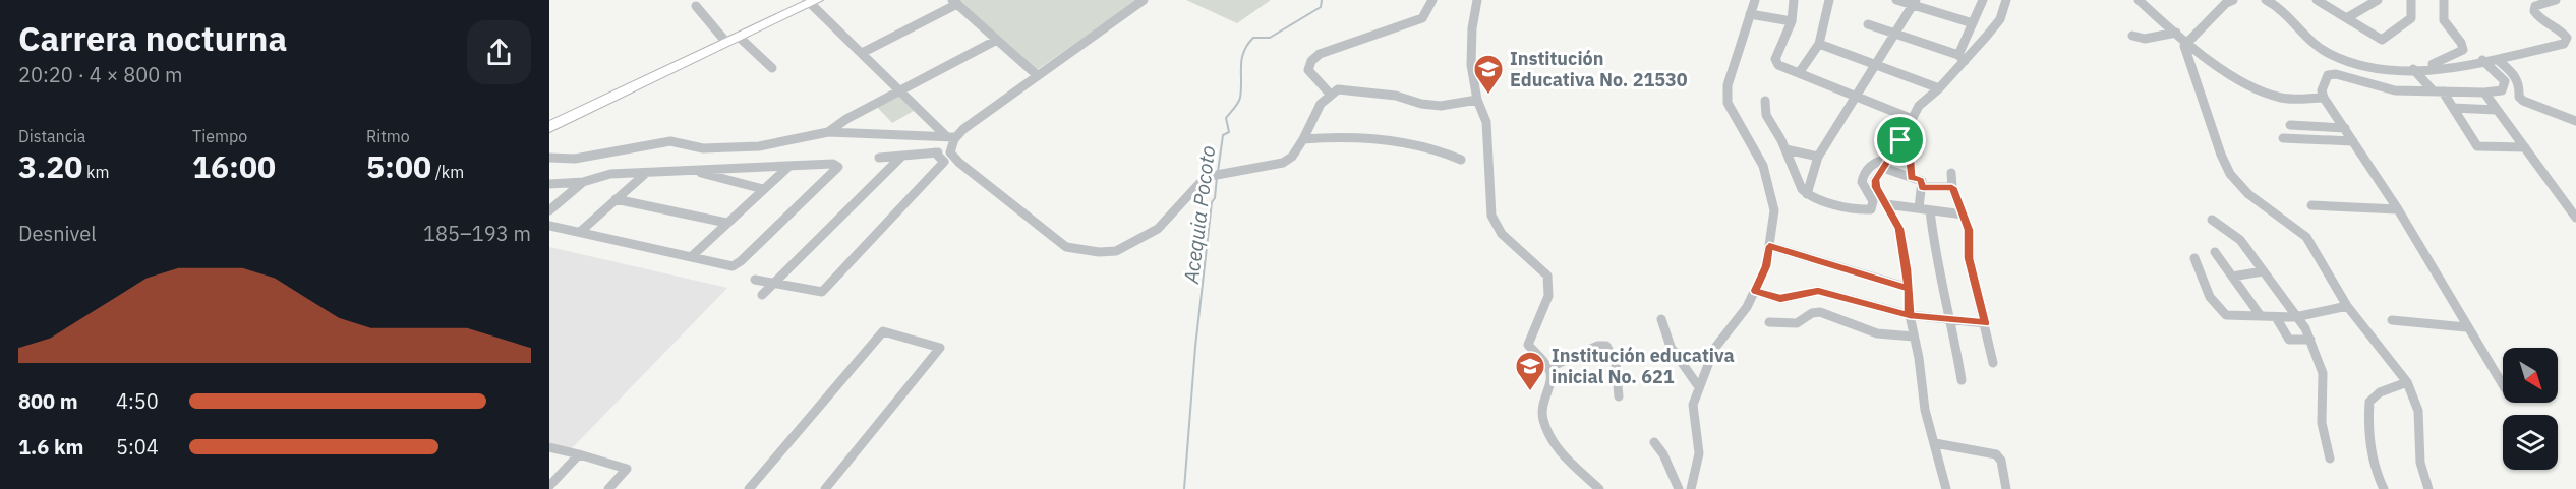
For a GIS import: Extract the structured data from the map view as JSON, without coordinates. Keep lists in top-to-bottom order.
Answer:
{
  "water": ["Acequia Pocoto"],
  "places": {
    "school or university": ["Institución Educativa No. 21530", "Institución educativa inicial No. 621"]
  },
  "north": "bottom right",
  "page": {
    "heading": ["Carrera nocturna", "20:20 · 4 × 800 m"],
    "stats": [
      ["Distancia", "3.20 km"],
      ["Tiempo", "16:00"],
      ["Ritmo", "5:00 /km"]
    ],
    "chart": ["Desnivel", "185–193 m"],
    "list": [
      {
        "name": "800 m",
        "note": "4:50"
      },
      {
        "name": "1.6 km",
        "note": "5:04"
      }
    ]
  }
}
